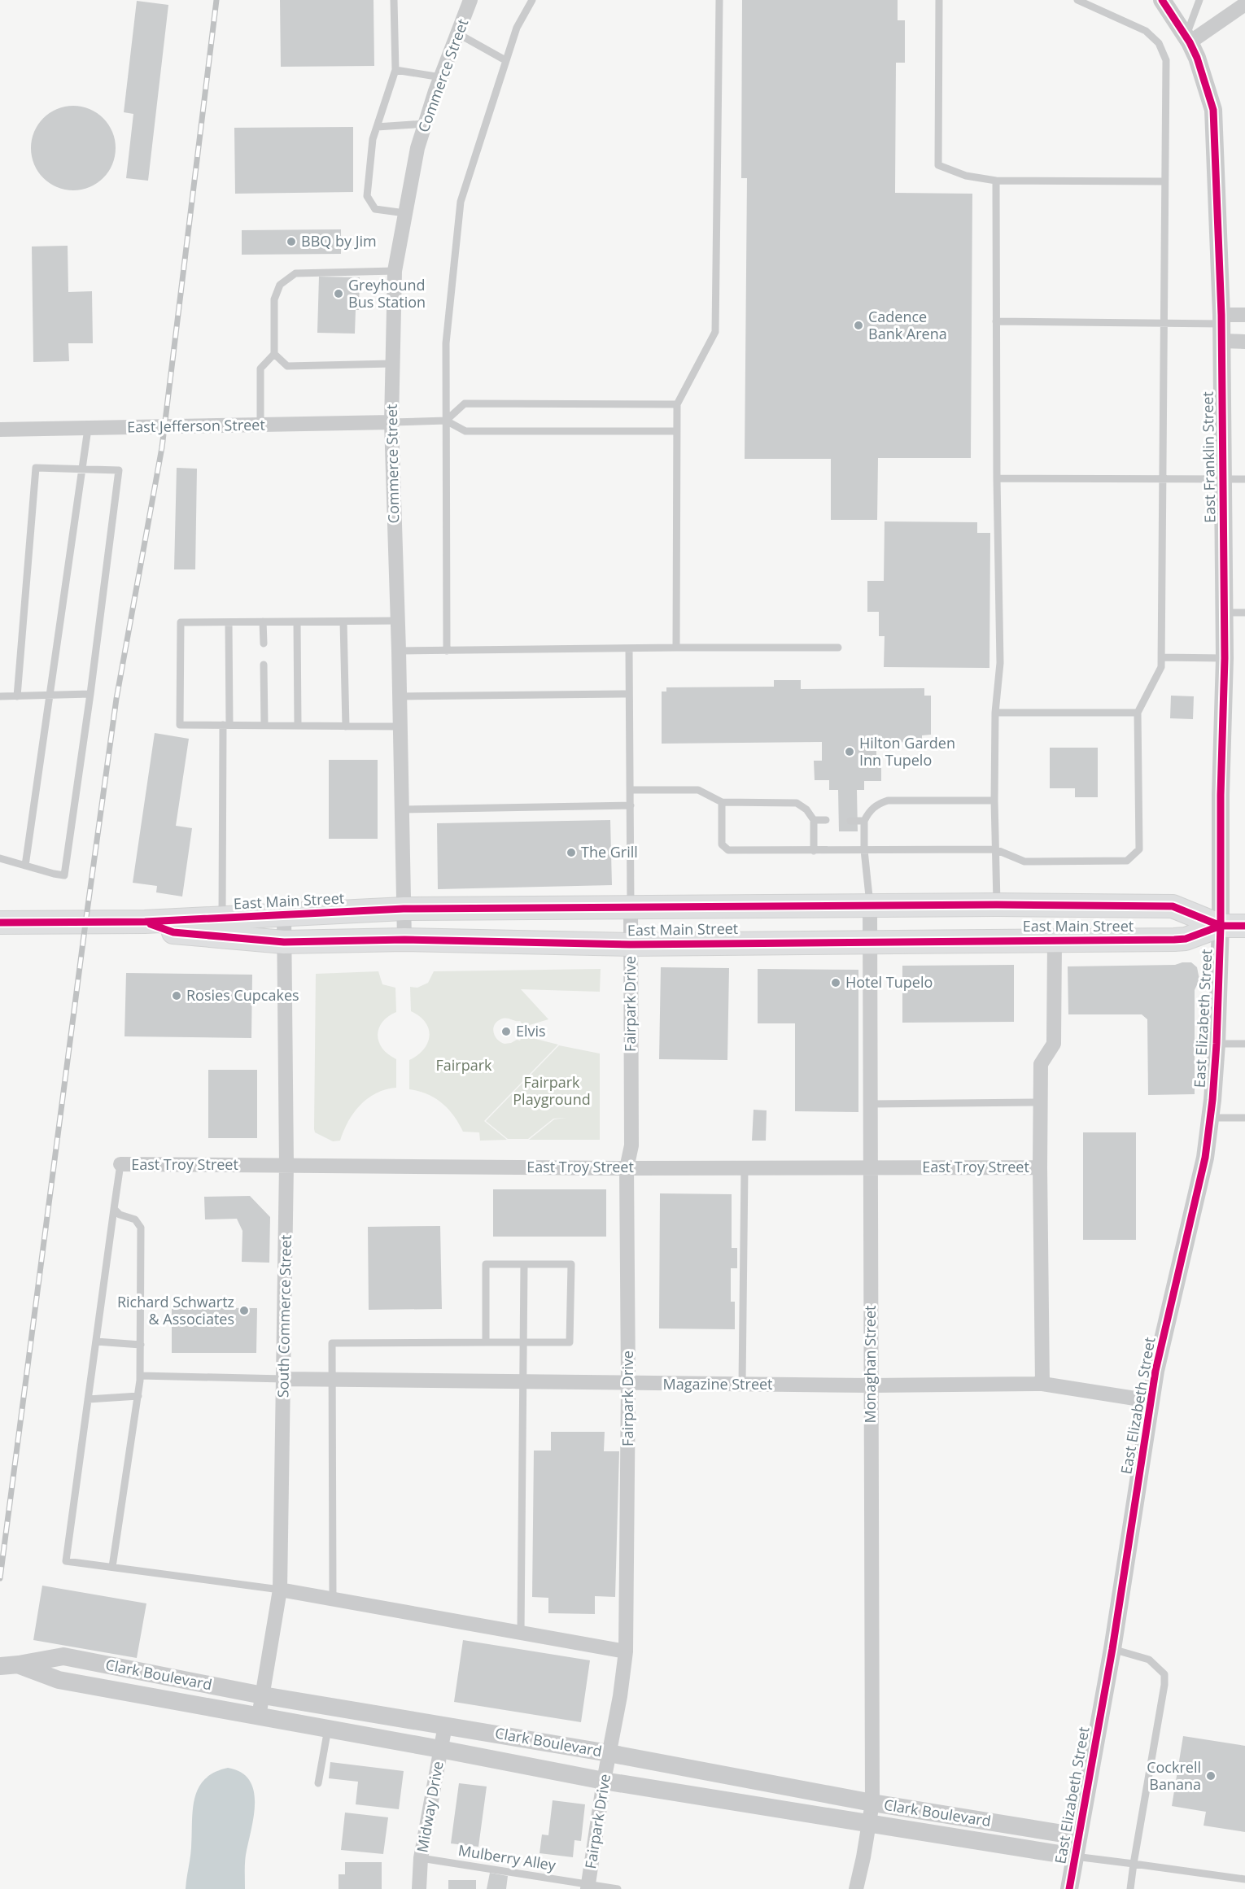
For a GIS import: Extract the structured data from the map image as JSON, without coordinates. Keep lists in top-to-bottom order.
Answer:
{
  "streets": {
    "main road": ["East Main Street"],
    "street": [
      "Commerce Street",
      "East Jefferson Street",
      "East Franklin Street",
      "Fairpark Drive",
      "East Elizabeth Street",
      "East Troy Street",
      "South Commerce Street",
      "Monaghan Street",
      "Magazine Street",
      "Clark Boulevard",
      "Midway Drive"
    ],
    "lane": ["Mulberry Alley"]
  },
  "crossings": [
    ["Commerce Street", "East Jefferson Street"],
    ["Commerce Street", "East Main Street"],
    ["East Franklin Street", "East Main Street"],
    ["East Franklin Street", "East Elizabeth Street"],
    ["East Main Street", "Fairpark Drive"],
    ["East Main Street", "East Elizabeth Street"],
    ["East Main Street", "South Commerce Street"],
    ["East Main Street", "Monaghan Street"],
    ["Fairpark Drive", "East Troy Street"],
    ["Fairpark Drive", "Magazine Street"],
    ["Fairpark Drive", "Clark Boulevard"],
    ["Fairpark Drive", "Mulberry Alley"],
    ["East Elizabeth Street", "Magazine Street"],
    ["East Elizabeth Street", "Clark Boulevard"],
    ["East Troy Street", "South Commerce Street"],
    ["East Troy Street", "Monaghan Street"],
    ["South Commerce Street", "Magazine Street"],
    ["South Commerce Street", "Clark Boulevard"],
    ["Monaghan Street", "Magazine Street"],
    ["Monaghan Street", "Clark Boulevard"],
    ["Clark Boulevard", "Midway Drive"],
    ["Midway Drive", "Mulberry Alley"]
  ],
  "parks": ["Fairpark", "Fairpark Playground"],
  "places": [
    "BBQ by Jim",
    "Greyhound Bus Station",
    "Cadence Bank Arena",
    "Hilton Garden Inn Tupelo",
    "The Grill",
    "Hotel Tupelo",
    "Rosies Cupcakes",
    "Elvis",
    "Richard Schwartz & Associates",
    "Cockrell Banana"
  ]
}
